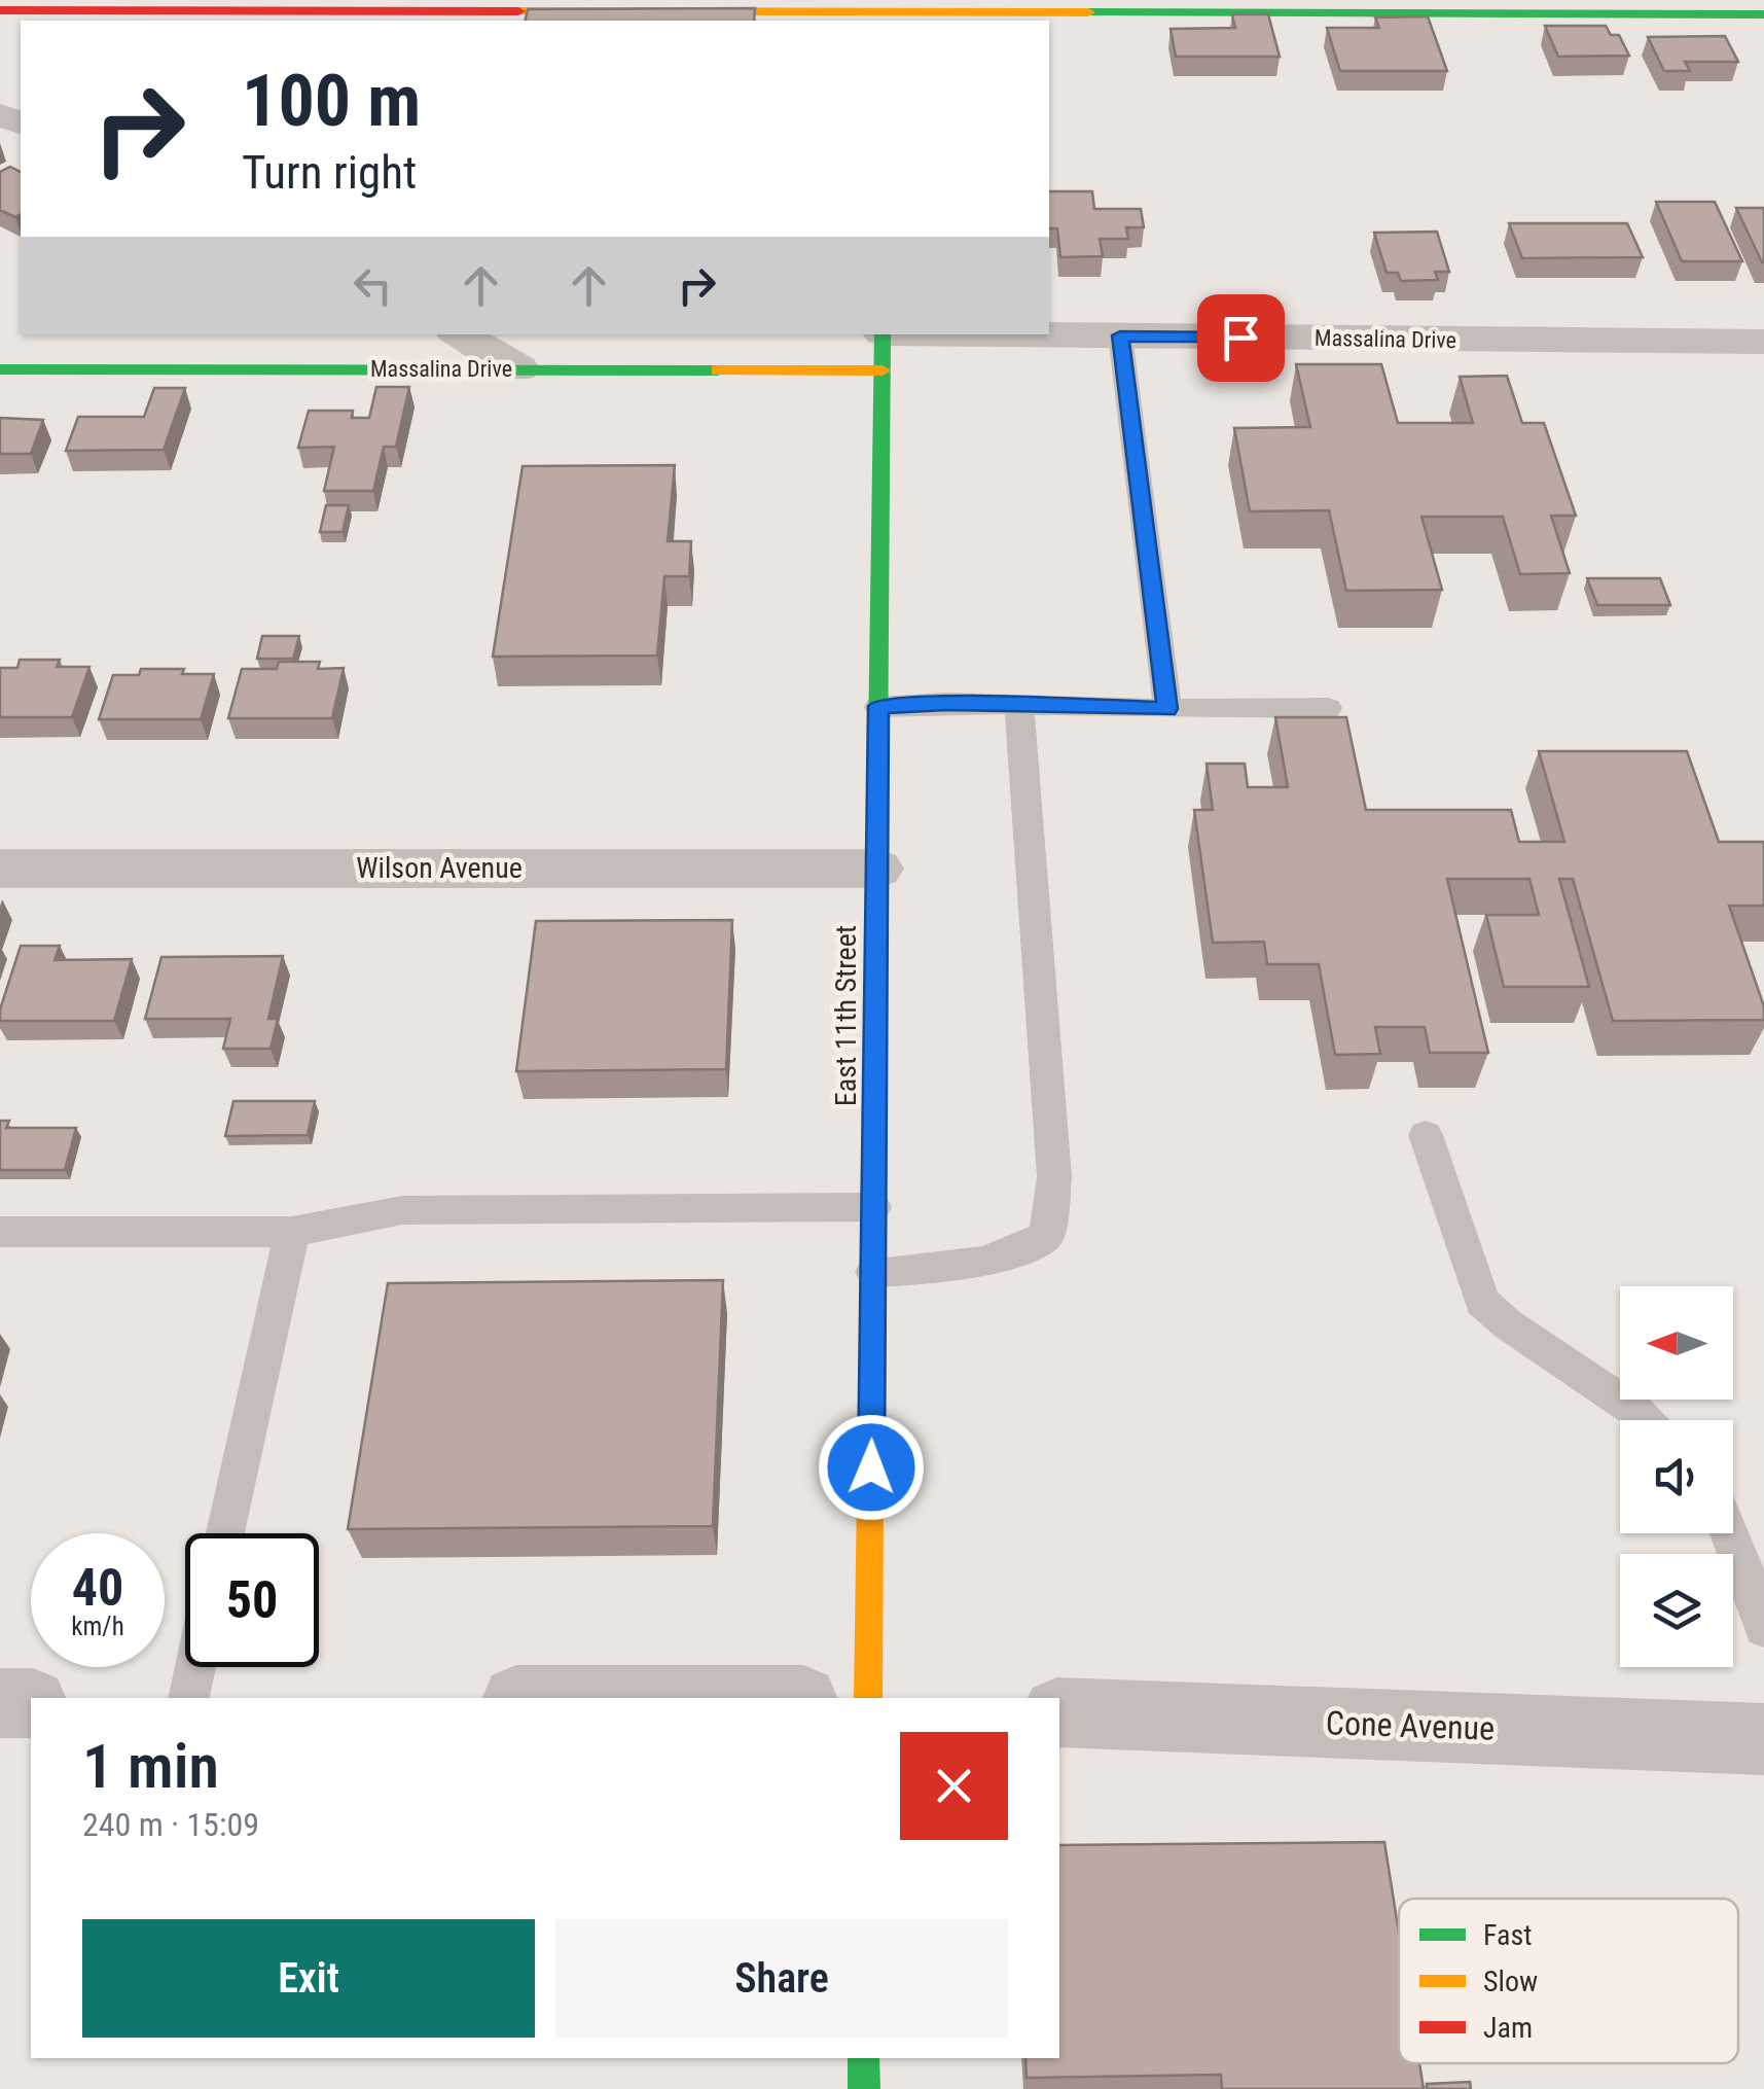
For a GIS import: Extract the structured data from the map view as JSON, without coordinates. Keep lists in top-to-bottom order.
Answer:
{
  "streets": {
    "street": [
      "Massalina Drive",
      "Wilson Avenue",
      "East 11th Street",
      "Cone Avenue"
    ]
  },
  "crossings": [
    ["Massalina Drive", "East 11th Street"],
    ["Wilson Avenue", "East 11th Street"]
  ],
  "legend": ["Fast", "Slow", "Jam"],
  "north": "left",
  "page": {
    "turn": ["100 m", "Turn right"],
    "speed": "40 km/h",
    "limit": "50",
    "heading": ["1 min", "240 m · 15:09"],
    "buttons": ["Exit", "Share"]
  }
}
